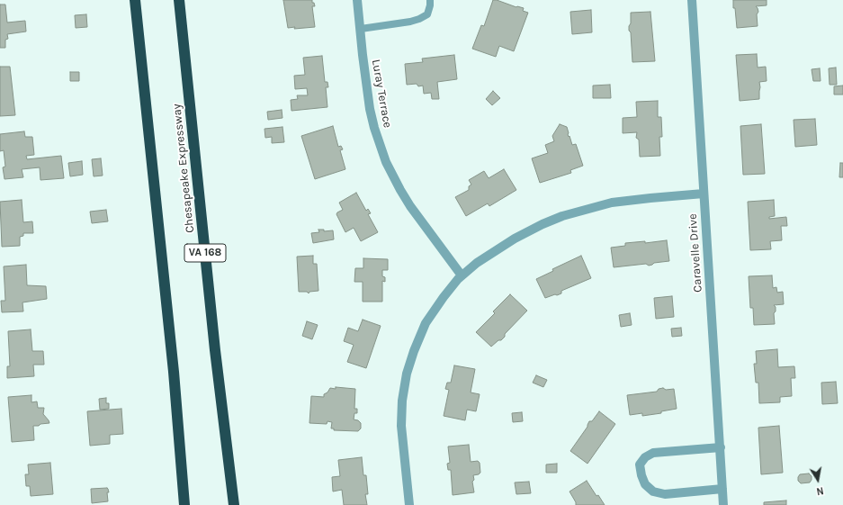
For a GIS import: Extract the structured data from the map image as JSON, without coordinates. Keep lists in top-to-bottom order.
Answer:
{
  "streets": {
    "highway": ["Chesapeake Expressway", "VA 168"],
    "street": ["Luray Terrace", "Caravelle Drive"]
  },
  "north": "bottom"
}
